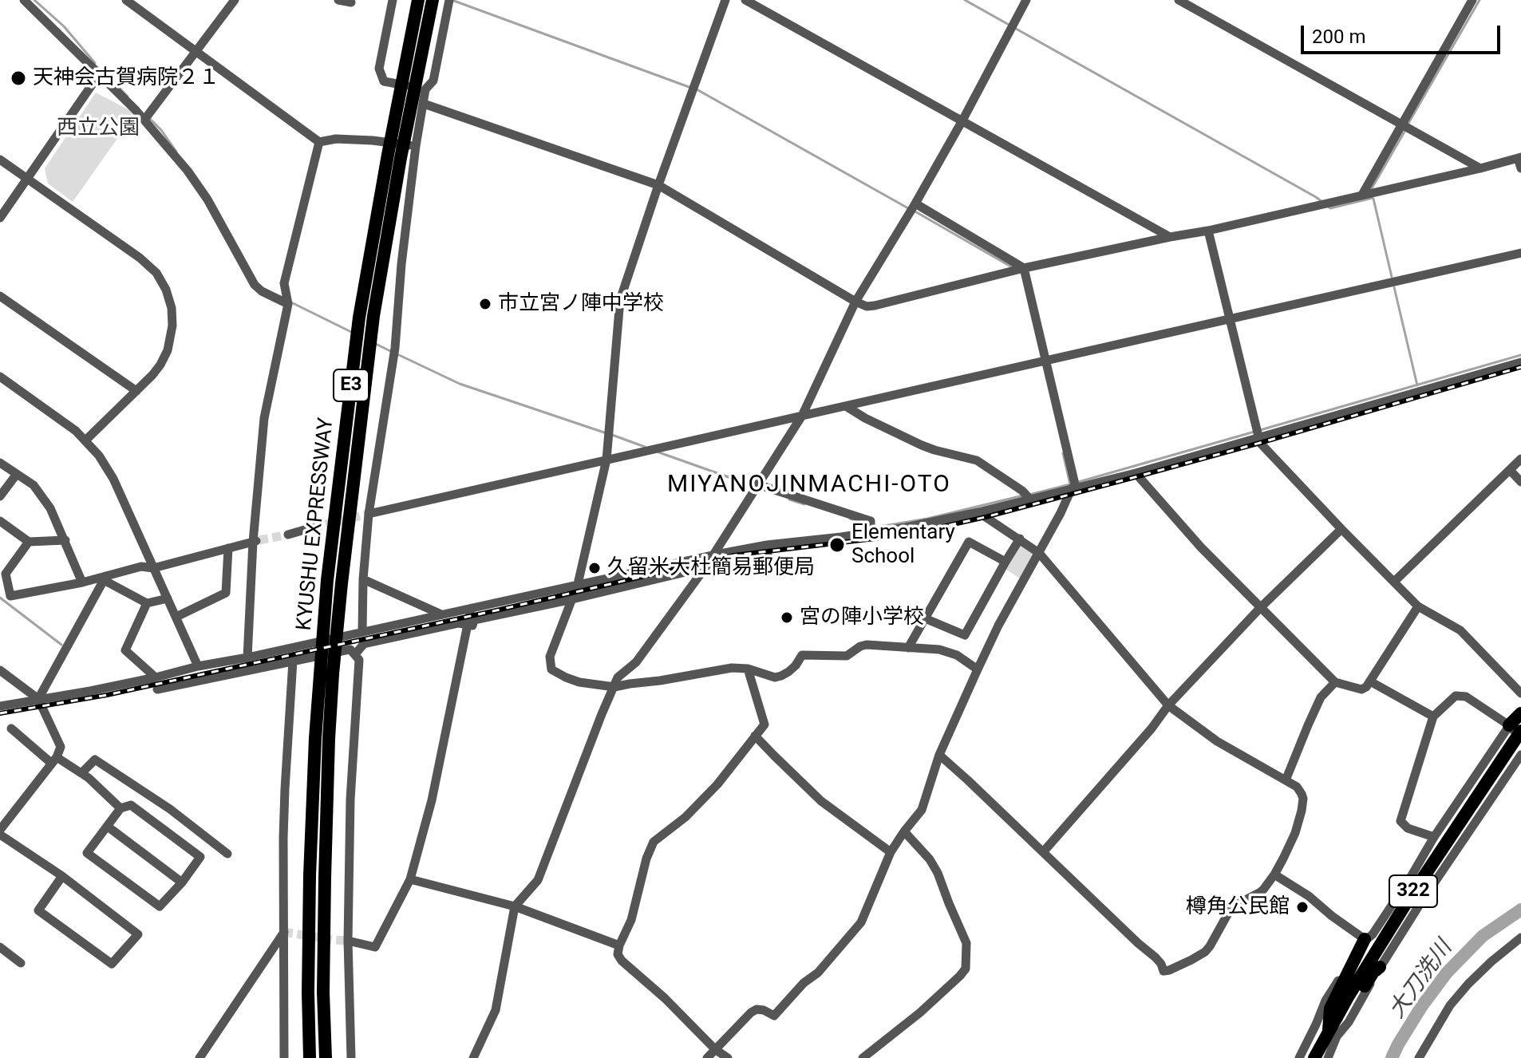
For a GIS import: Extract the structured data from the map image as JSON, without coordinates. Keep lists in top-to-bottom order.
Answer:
{
  "streets": {
    "highway": ["E3", "KYUSHU EXPRESSWAY", "322"]
  },
  "districts": ["MIYANOJINMACHI-OTO"],
  "water": ["大刀洗川"],
  "parks": ["西立公園"],
  "places": [
    "天神会古賀病院２１",
    "市立宮ノ陣中学校",
    "Elementary School",
    "久留米大杜簡易郵便局",
    "宮の陣小学校",
    "樽角公民館"
  ],
  "scale_bar": "200 m"
}
